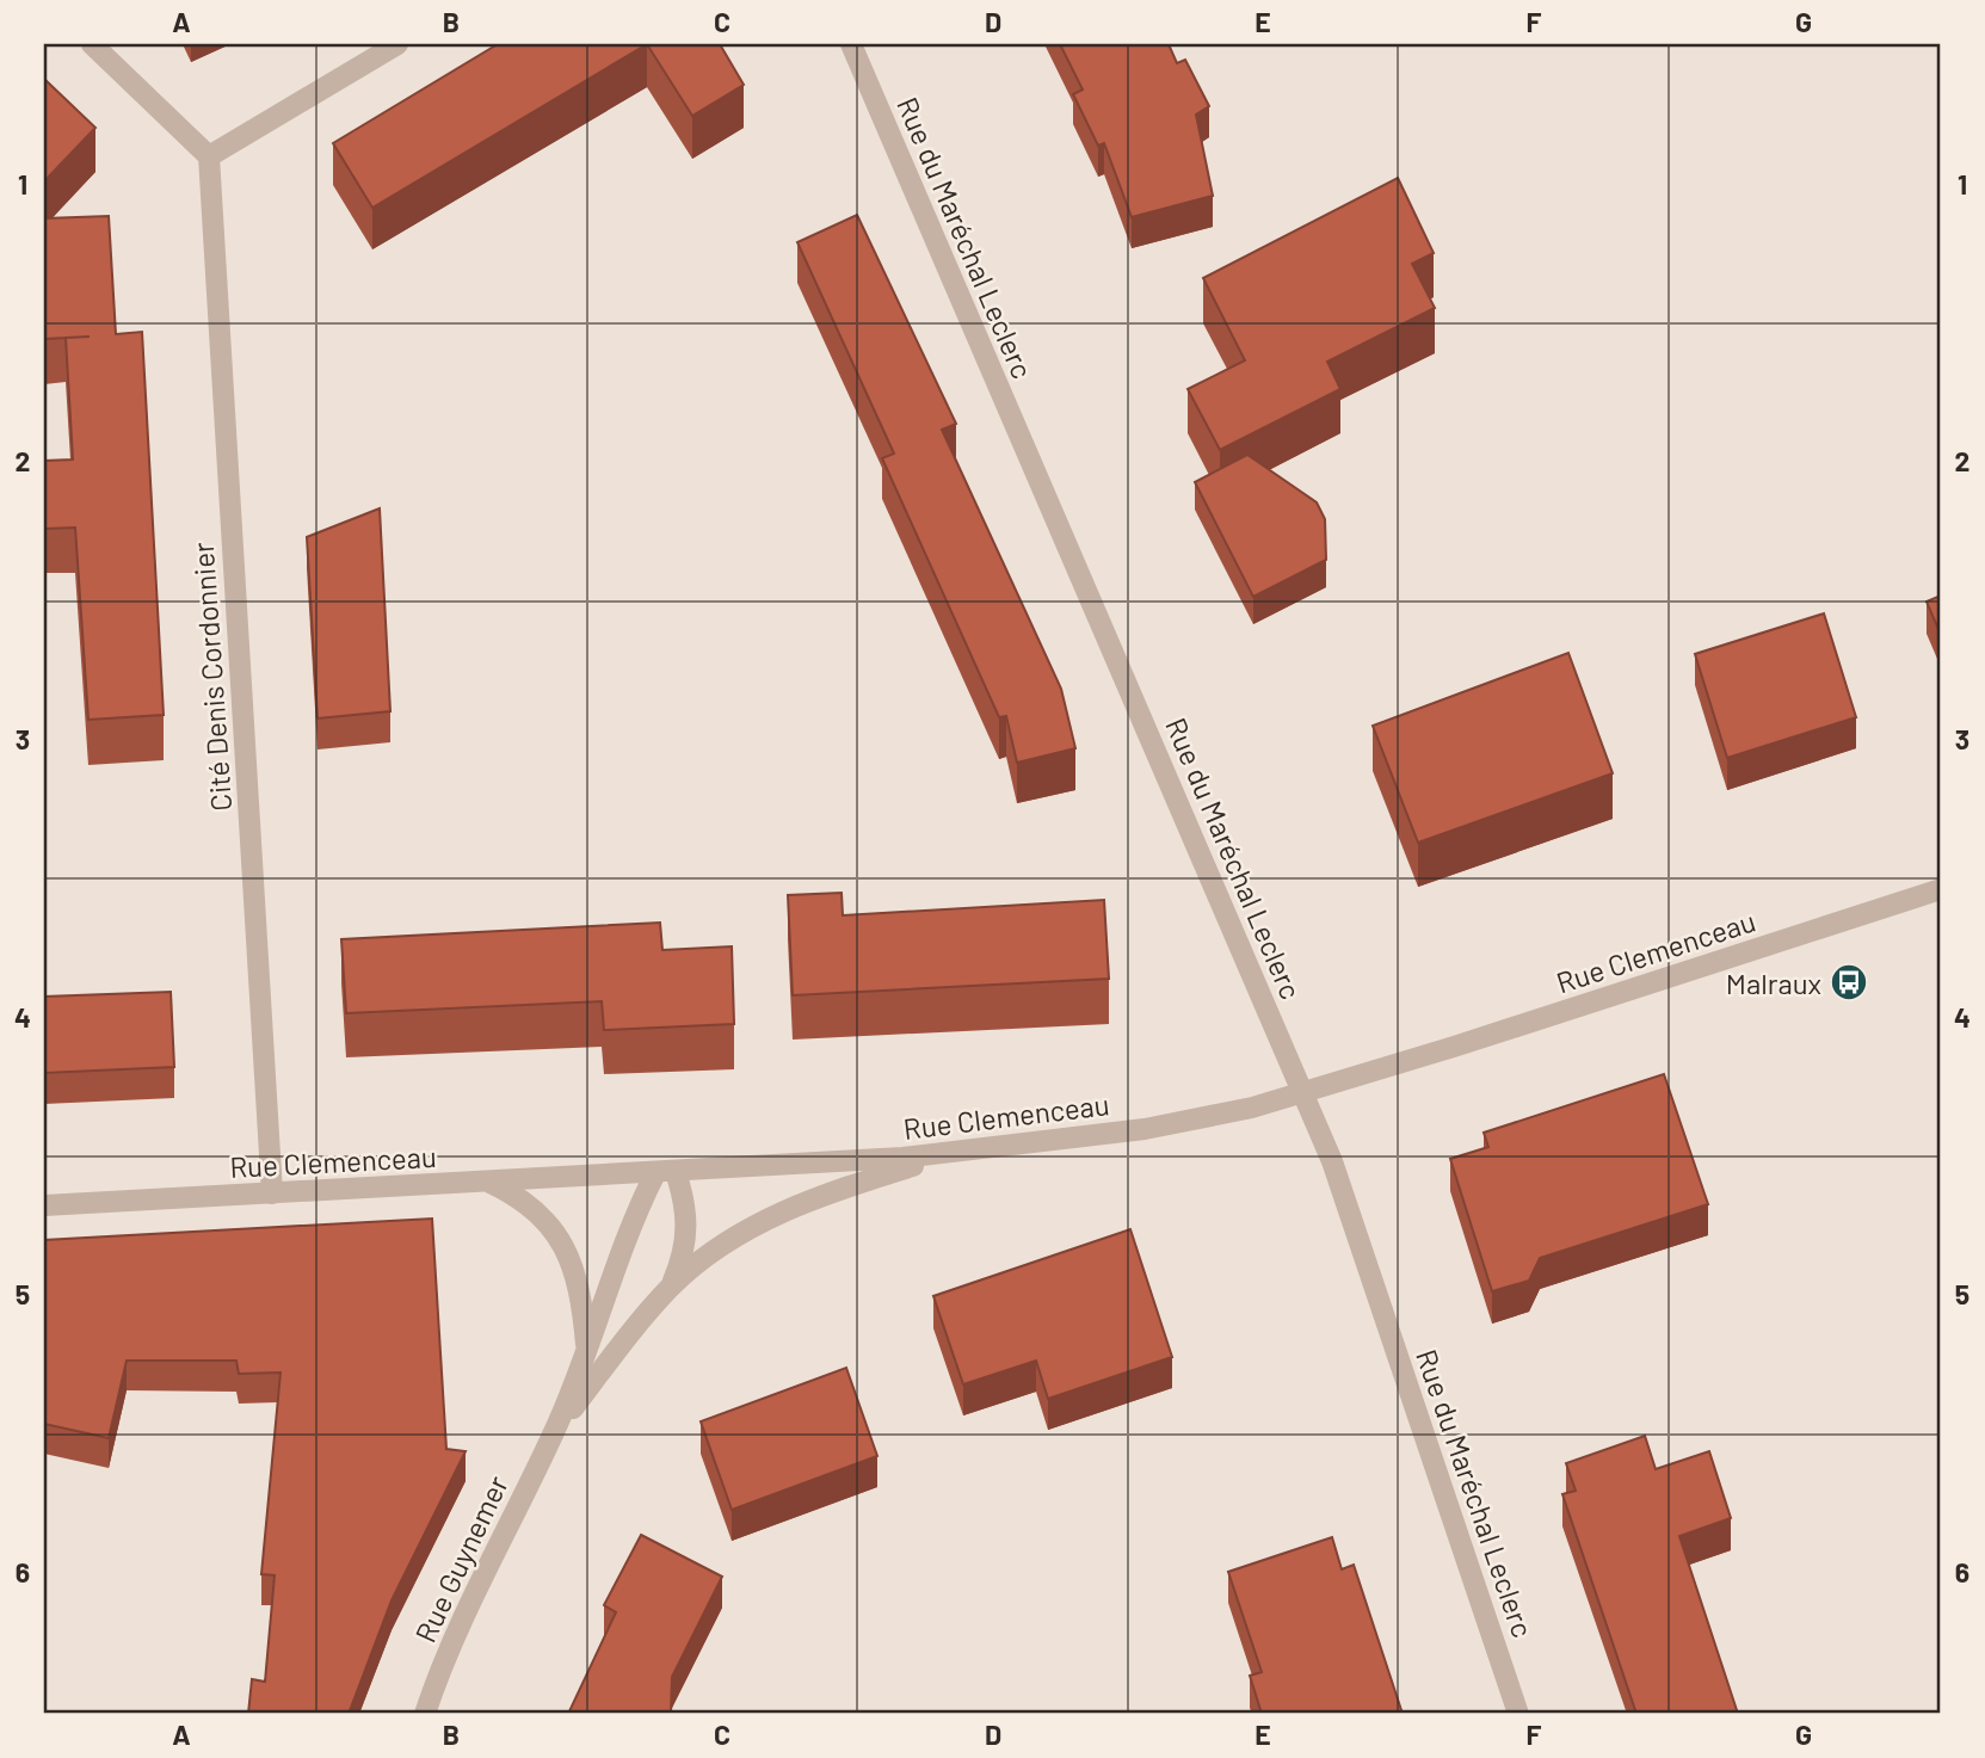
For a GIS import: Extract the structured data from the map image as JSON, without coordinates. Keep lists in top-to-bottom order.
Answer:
{
  "streets": {
    "street": [
      "Rue du Maréchal Leclerc",
      "Cité Denis Cordonnier",
      "Rue Clemenceau",
      "Rue Guynemer"
    ]
  },
  "crossings": [
    ["Rue du Maréchal Leclerc", "Rue Clemenceau"],
    ["Cité Denis Cordonnier", "Rue Clemenceau"],
    ["Rue Clemenceau", "Rue Guynemer"]
  ],
  "places": {
    "bus stop": ["Malraux"]
  },
  "grid": {
    "columns": [
      "A",
      "B",
      "C",
      "D",
      "E",
      "F",
      "G"
    ],
    "rows": [
      "1",
      "2",
      "3",
      "4",
      "5",
      "6"
    ]
  }
}
